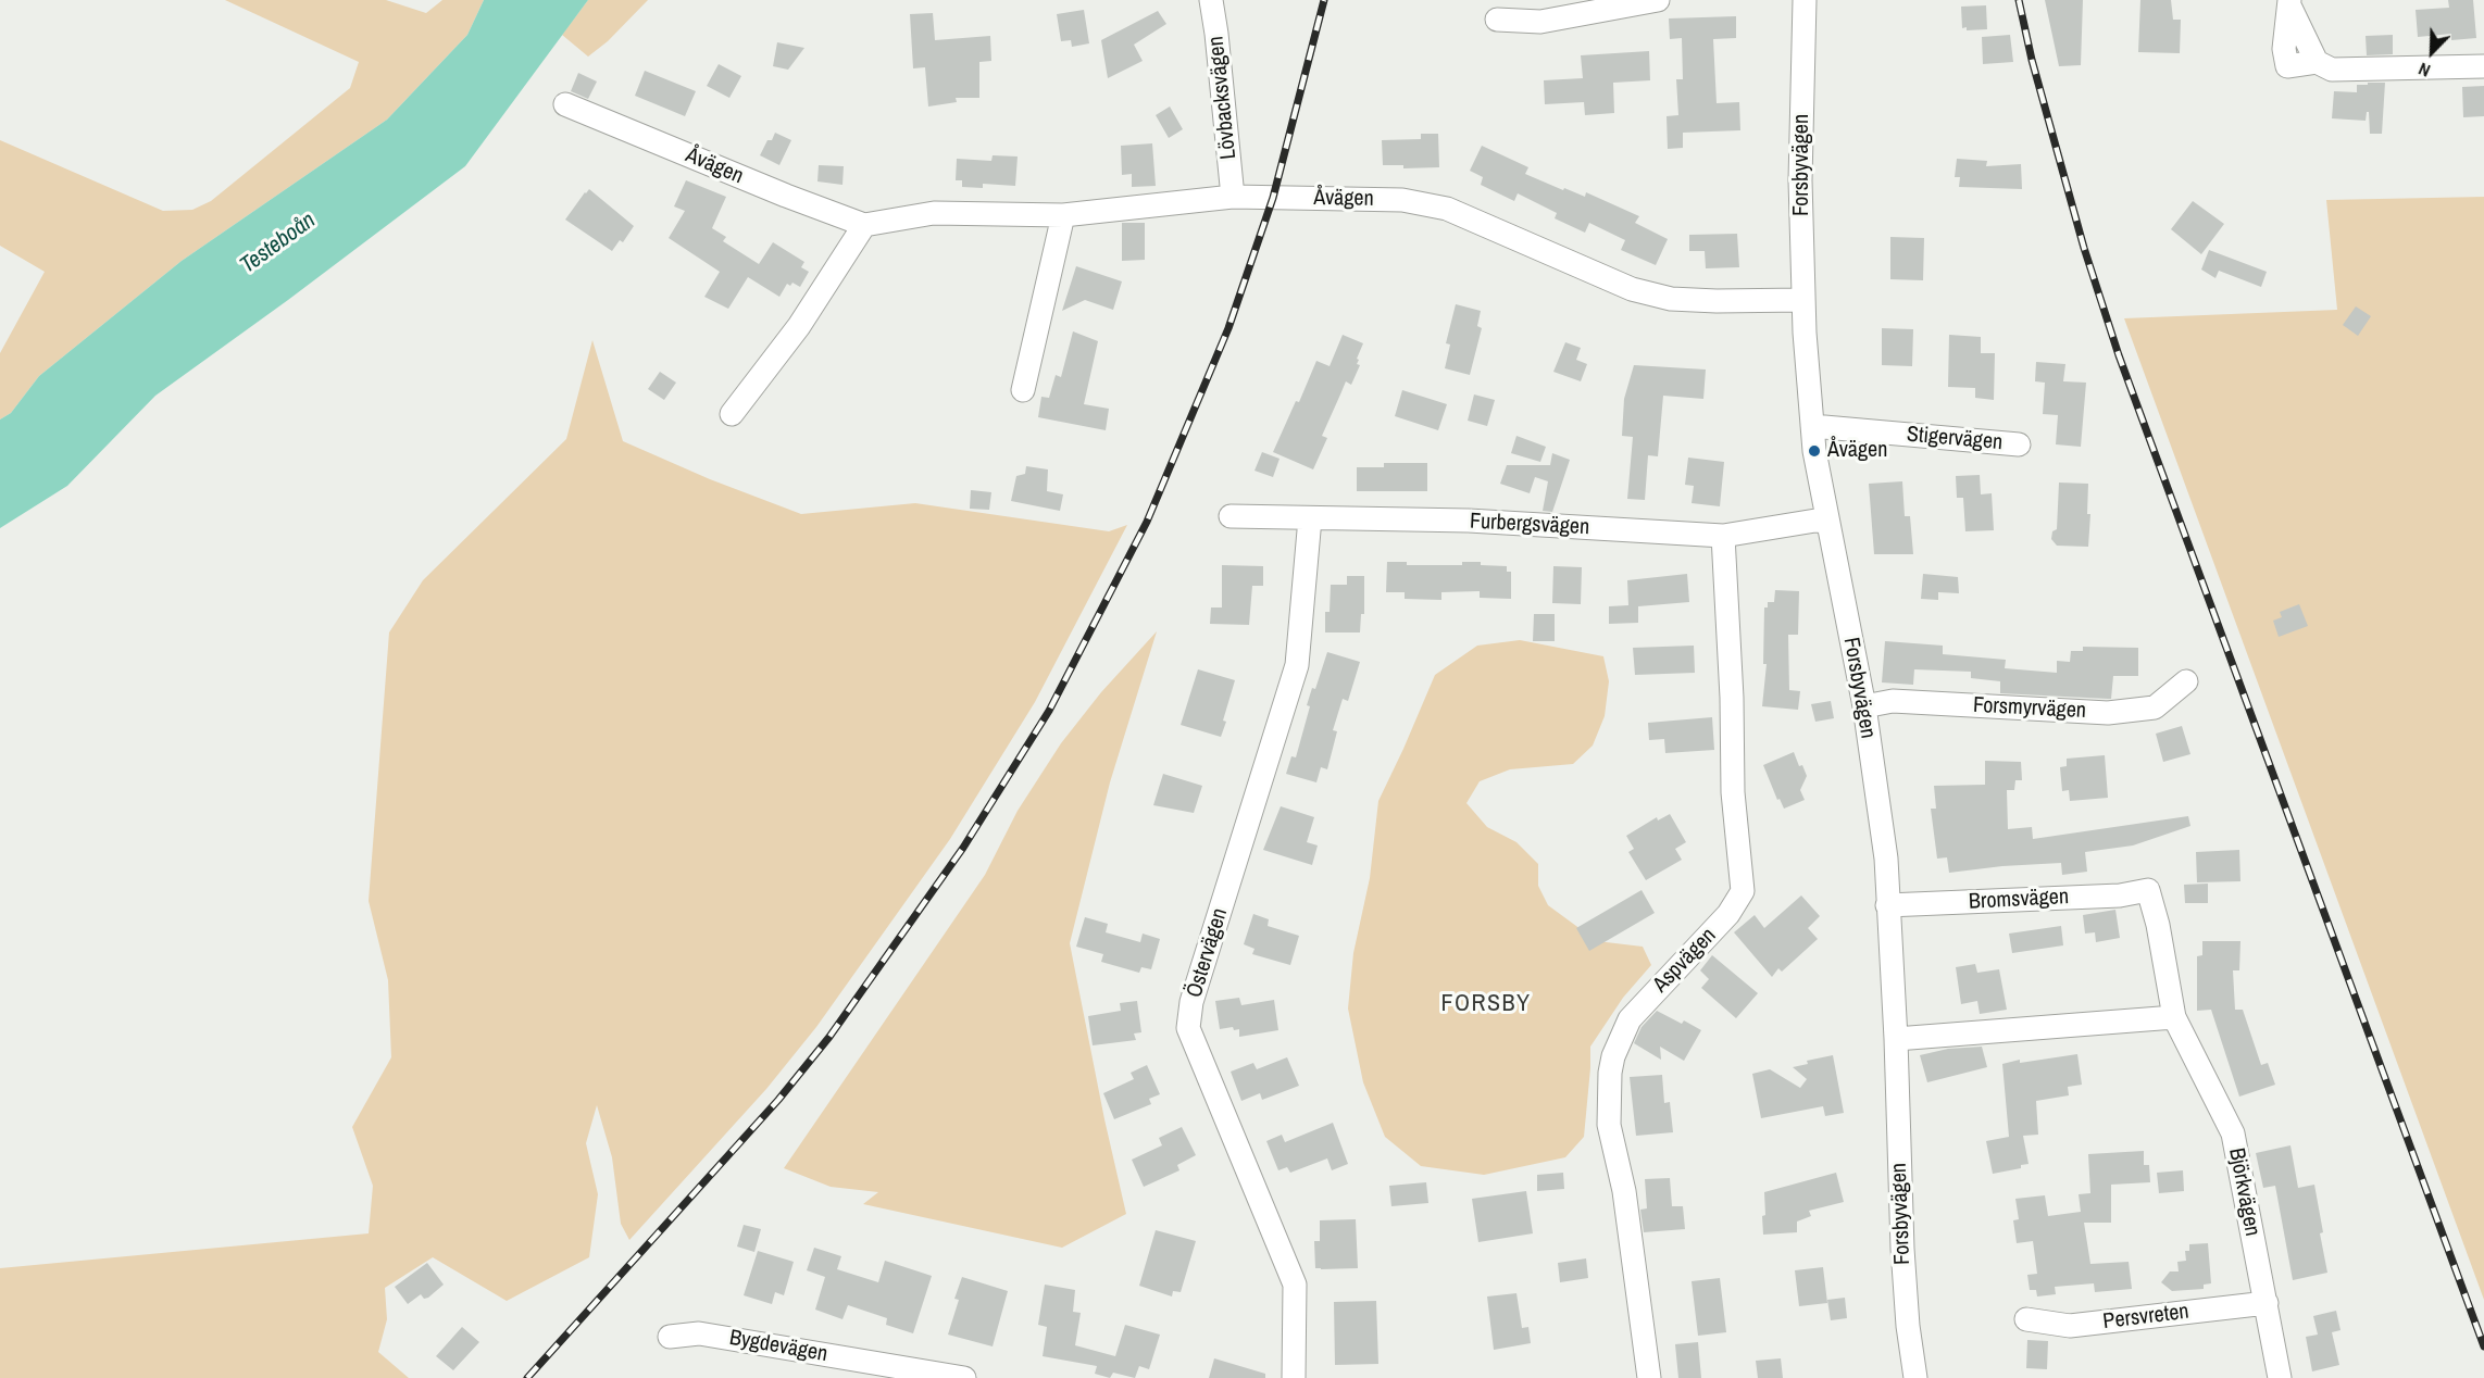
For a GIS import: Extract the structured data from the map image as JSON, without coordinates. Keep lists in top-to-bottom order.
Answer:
{
  "streets": {
    "street": [
      "Lövbacksvägen",
      "Forsbyvägen",
      "Åvägen",
      "Stigervägen",
      "Furbergsvägen",
      "Forsmyrvägen",
      "Bromsvägen",
      "Östervägen",
      "Aspvägen",
      "Björkvägen",
      "Persvreten",
      "Bygdevägen"
    ]
  },
  "crossings": [
    ["Lövbacksvägen", "Åvägen"],
    ["Forsbyvägen", "Åvägen"],
    ["Forsbyvägen", "Stigervägen"],
    ["Forsbyvägen", "Furbergsvägen"],
    ["Forsbyvägen", "Forsmyrvägen"],
    ["Forsbyvägen", "Bromsvägen"],
    ["Furbergsvägen", "Östervägen"],
    ["Furbergsvägen", "Aspvägen"],
    ["Bromsvägen", "Björkvägen"],
    ["Björkvägen", "Persvreten"]
  ],
  "districts": ["FORSBY"],
  "water": ["Testeboån"],
  "places": ["Åvägen"],
  "north": "bottom left"
}
